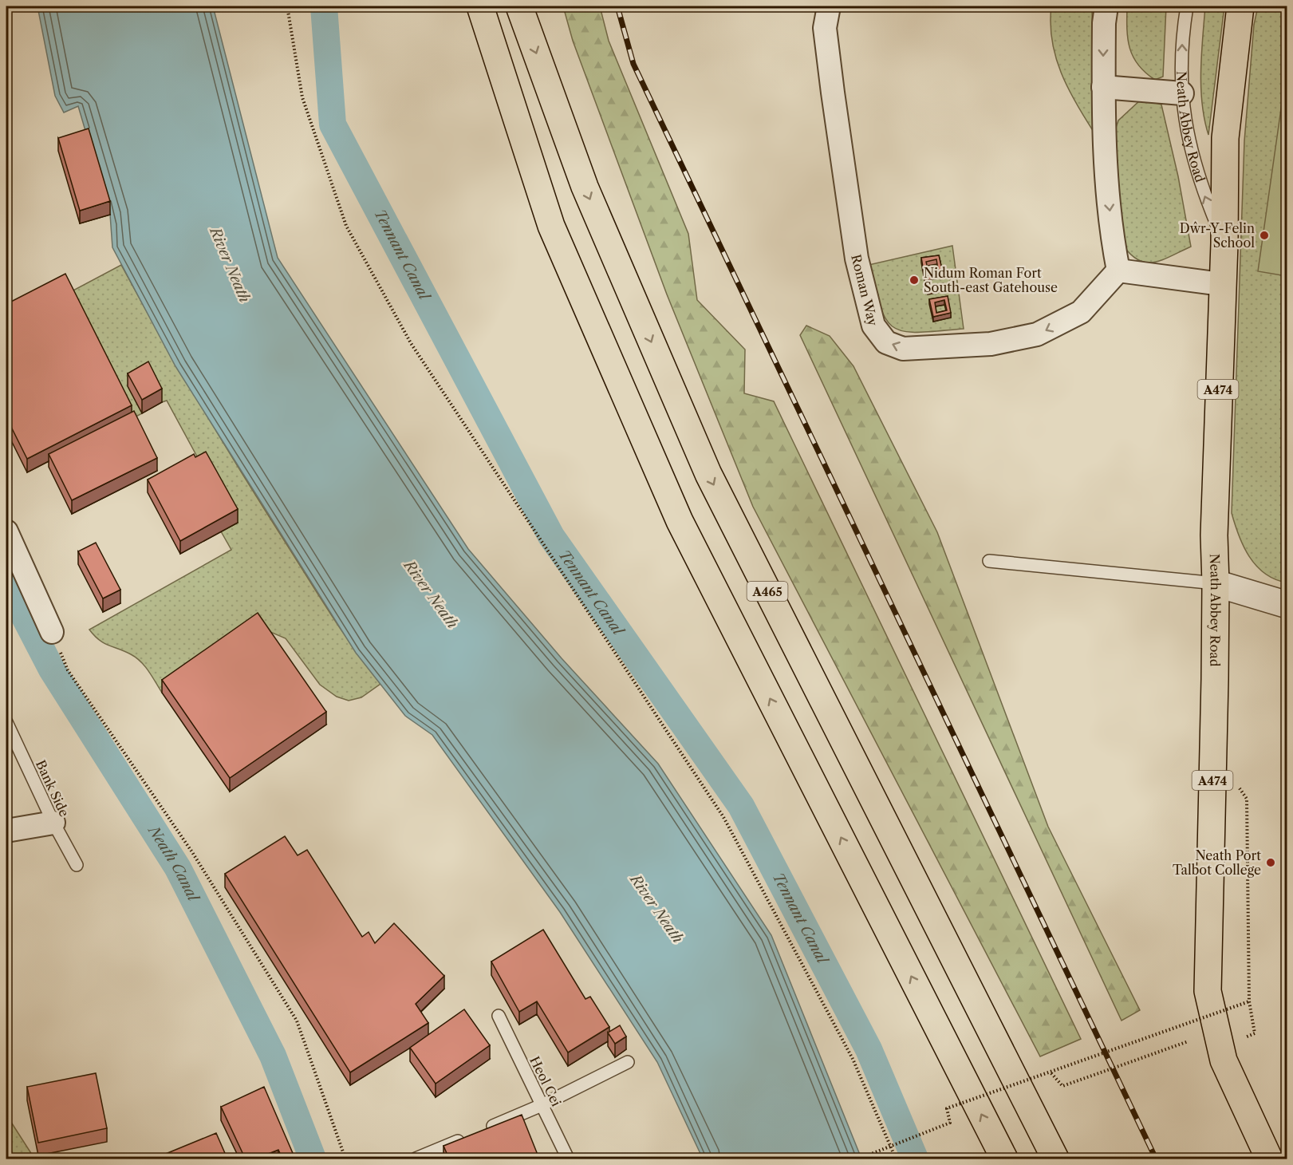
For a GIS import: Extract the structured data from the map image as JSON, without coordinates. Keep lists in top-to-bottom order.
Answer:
{
  "streets": {
    "main road": ["Neath Abbey Road", "A474", "A465"],
    "street": ["Roman Way"],
    "lane": ["Bank Side", "Heol Cei"]
  },
  "water": ["Tennant Canal", "River Neath", "Neath Canal"],
  "places": ["Dŵr-Y-Felin School", "Nidum Roman Fort South-east Gatehouse", "Neath Port Talbot College"]
}
